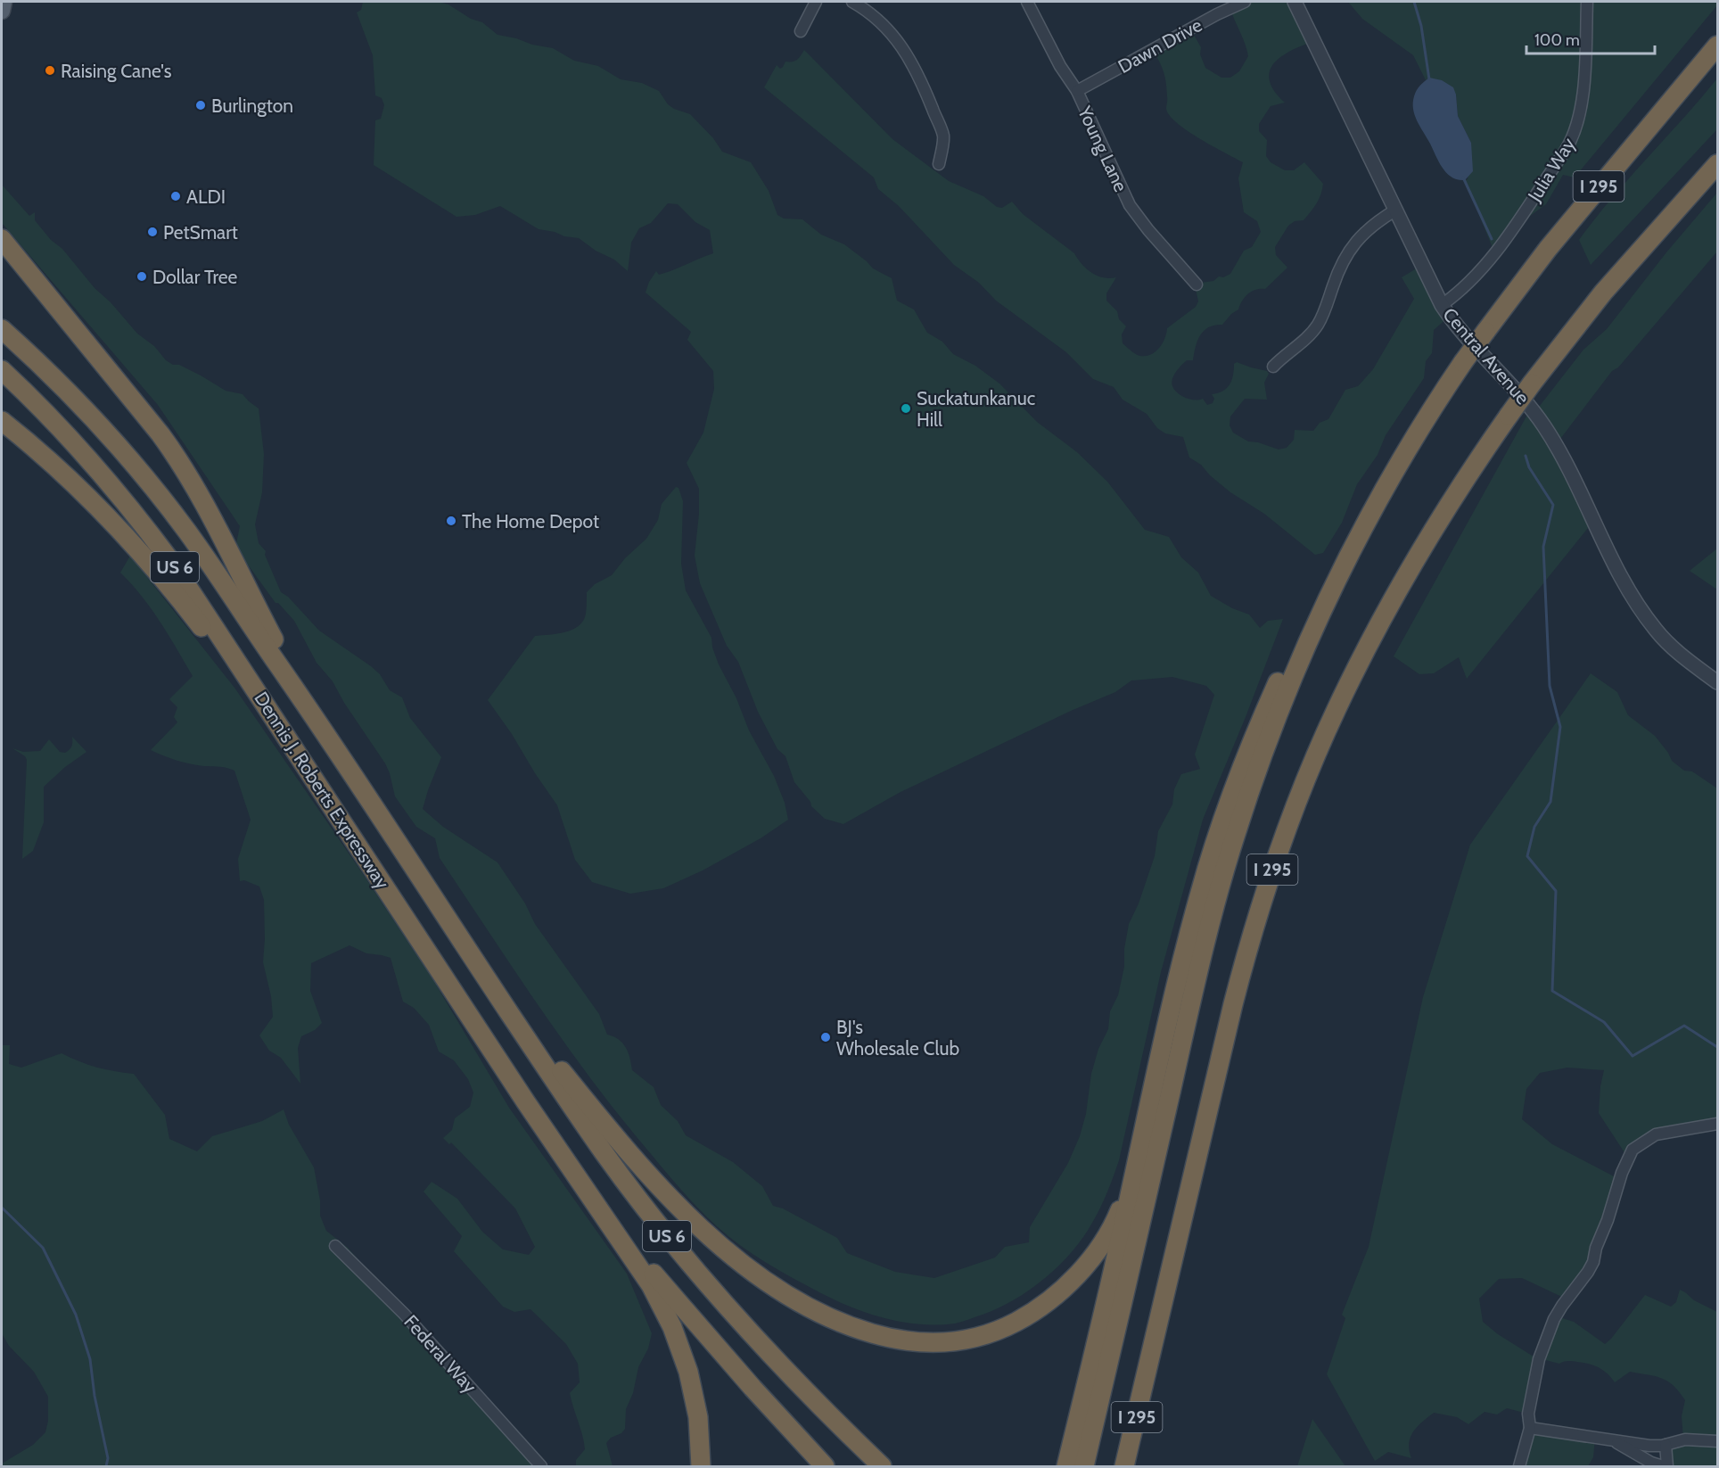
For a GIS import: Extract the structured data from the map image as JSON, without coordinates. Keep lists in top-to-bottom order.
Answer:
{
  "streets": {
    "highway": ["I 295", "US 6", "Dennis J. Roberts Expressway"],
    "street": [
      "Dawn Drive",
      "Young Lane",
      "Julia Way",
      "Central Avenue",
      "Federal Way"
    ]
  },
  "crossings": [
    ["Dawn Drive", "Young Lane"],
    ["Julia Way", "Central Avenue"],
    ["US 6", "Dennis J. Roberts Expressway"]
  ],
  "places": [
    "Raising Cane's",
    "Burlington",
    "ALDI",
    "PetSmart",
    "Dollar Tree",
    "Suckatunkanuc Hill",
    "The Home Depot",
    "BJ's Wholesale Club"
  ],
  "scale_bar": "100 m"
}
